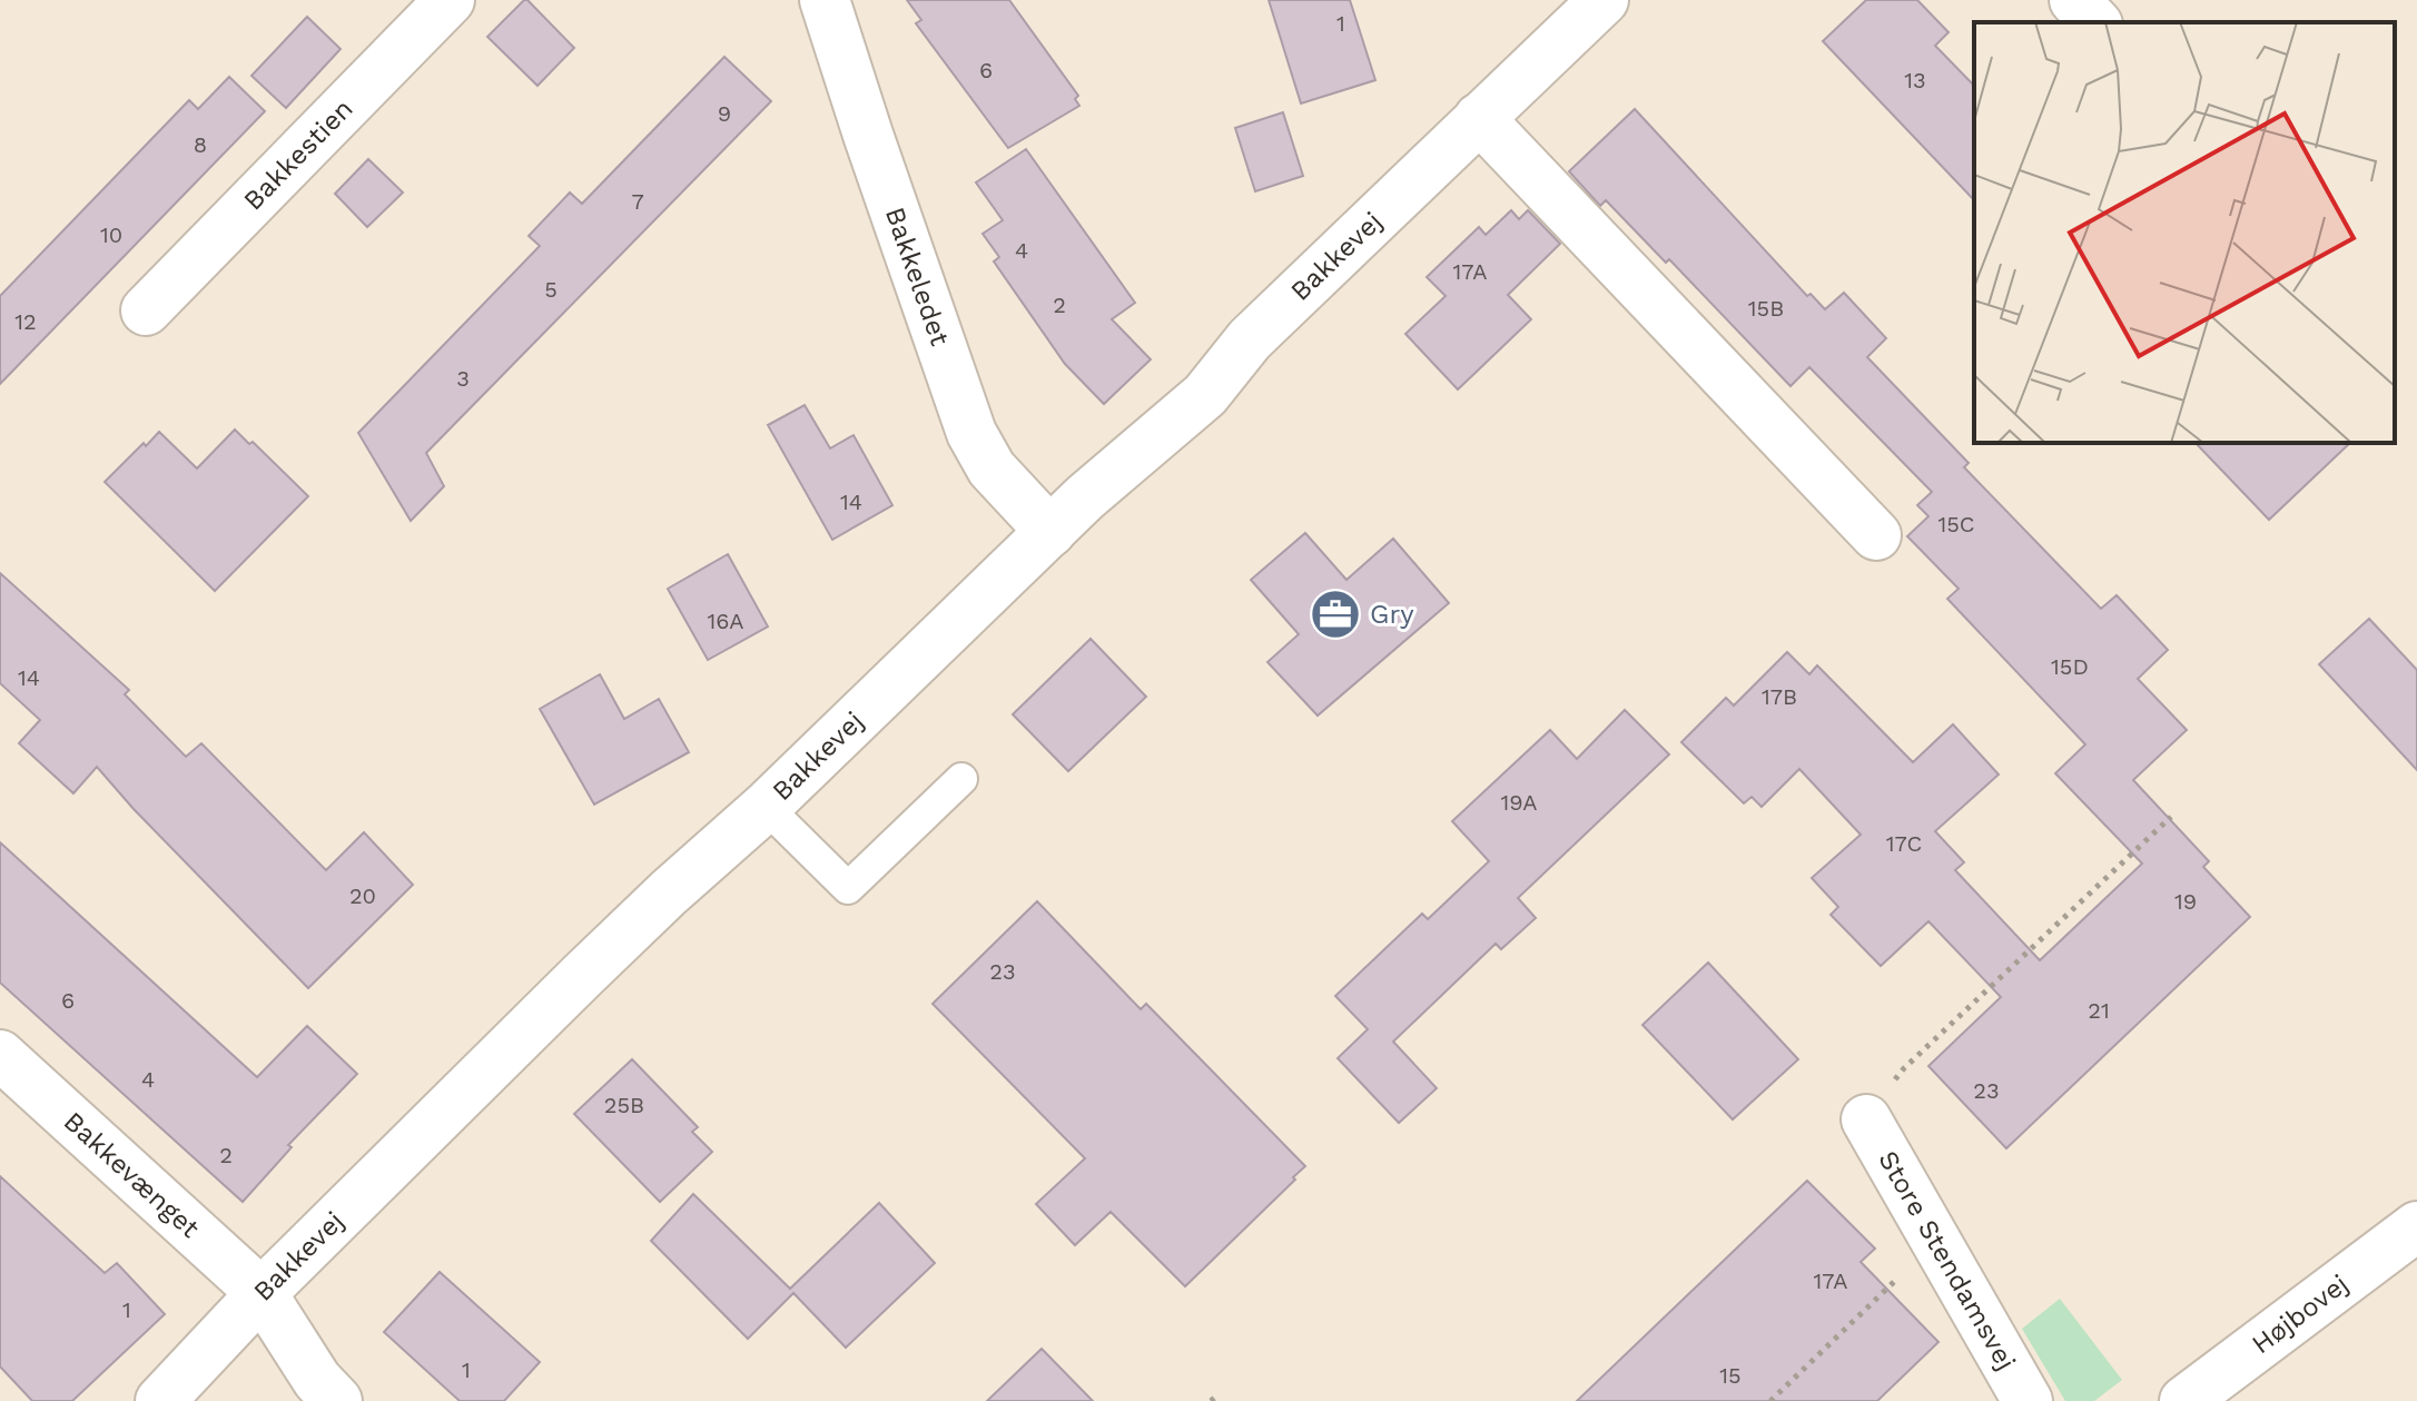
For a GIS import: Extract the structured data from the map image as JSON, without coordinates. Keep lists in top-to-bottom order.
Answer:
{
  "streets": {
    "street": [
      "Bakkestien",
      "Bakkevej",
      "Bakkeledet",
      "Bakkevænget",
      "Store Stendamsvej",
      "Højbovej"
    ]
  },
  "crossings": [
    ["Bakkevej", "Bakkeledet"],
    ["Bakkevej", "Bakkevænget"]
  ],
  "places": {
    "office": ["Gry"]
  },
  "house_numbers": [
    "1",
    "6",
    "13",
    "9",
    "8",
    "7",
    "10",
    "4",
    "17A",
    "5",
    "2",
    "15B",
    "12",
    "3",
    "14",
    "15C",
    "16A",
    "15D",
    "14",
    "17B",
    "19A",
    "17C",
    "20",
    "19",
    "23",
    "6",
    "21",
    "4",
    "23",
    "25B",
    "2",
    "17A",
    "1",
    "1",
    "15"
  ]
}
